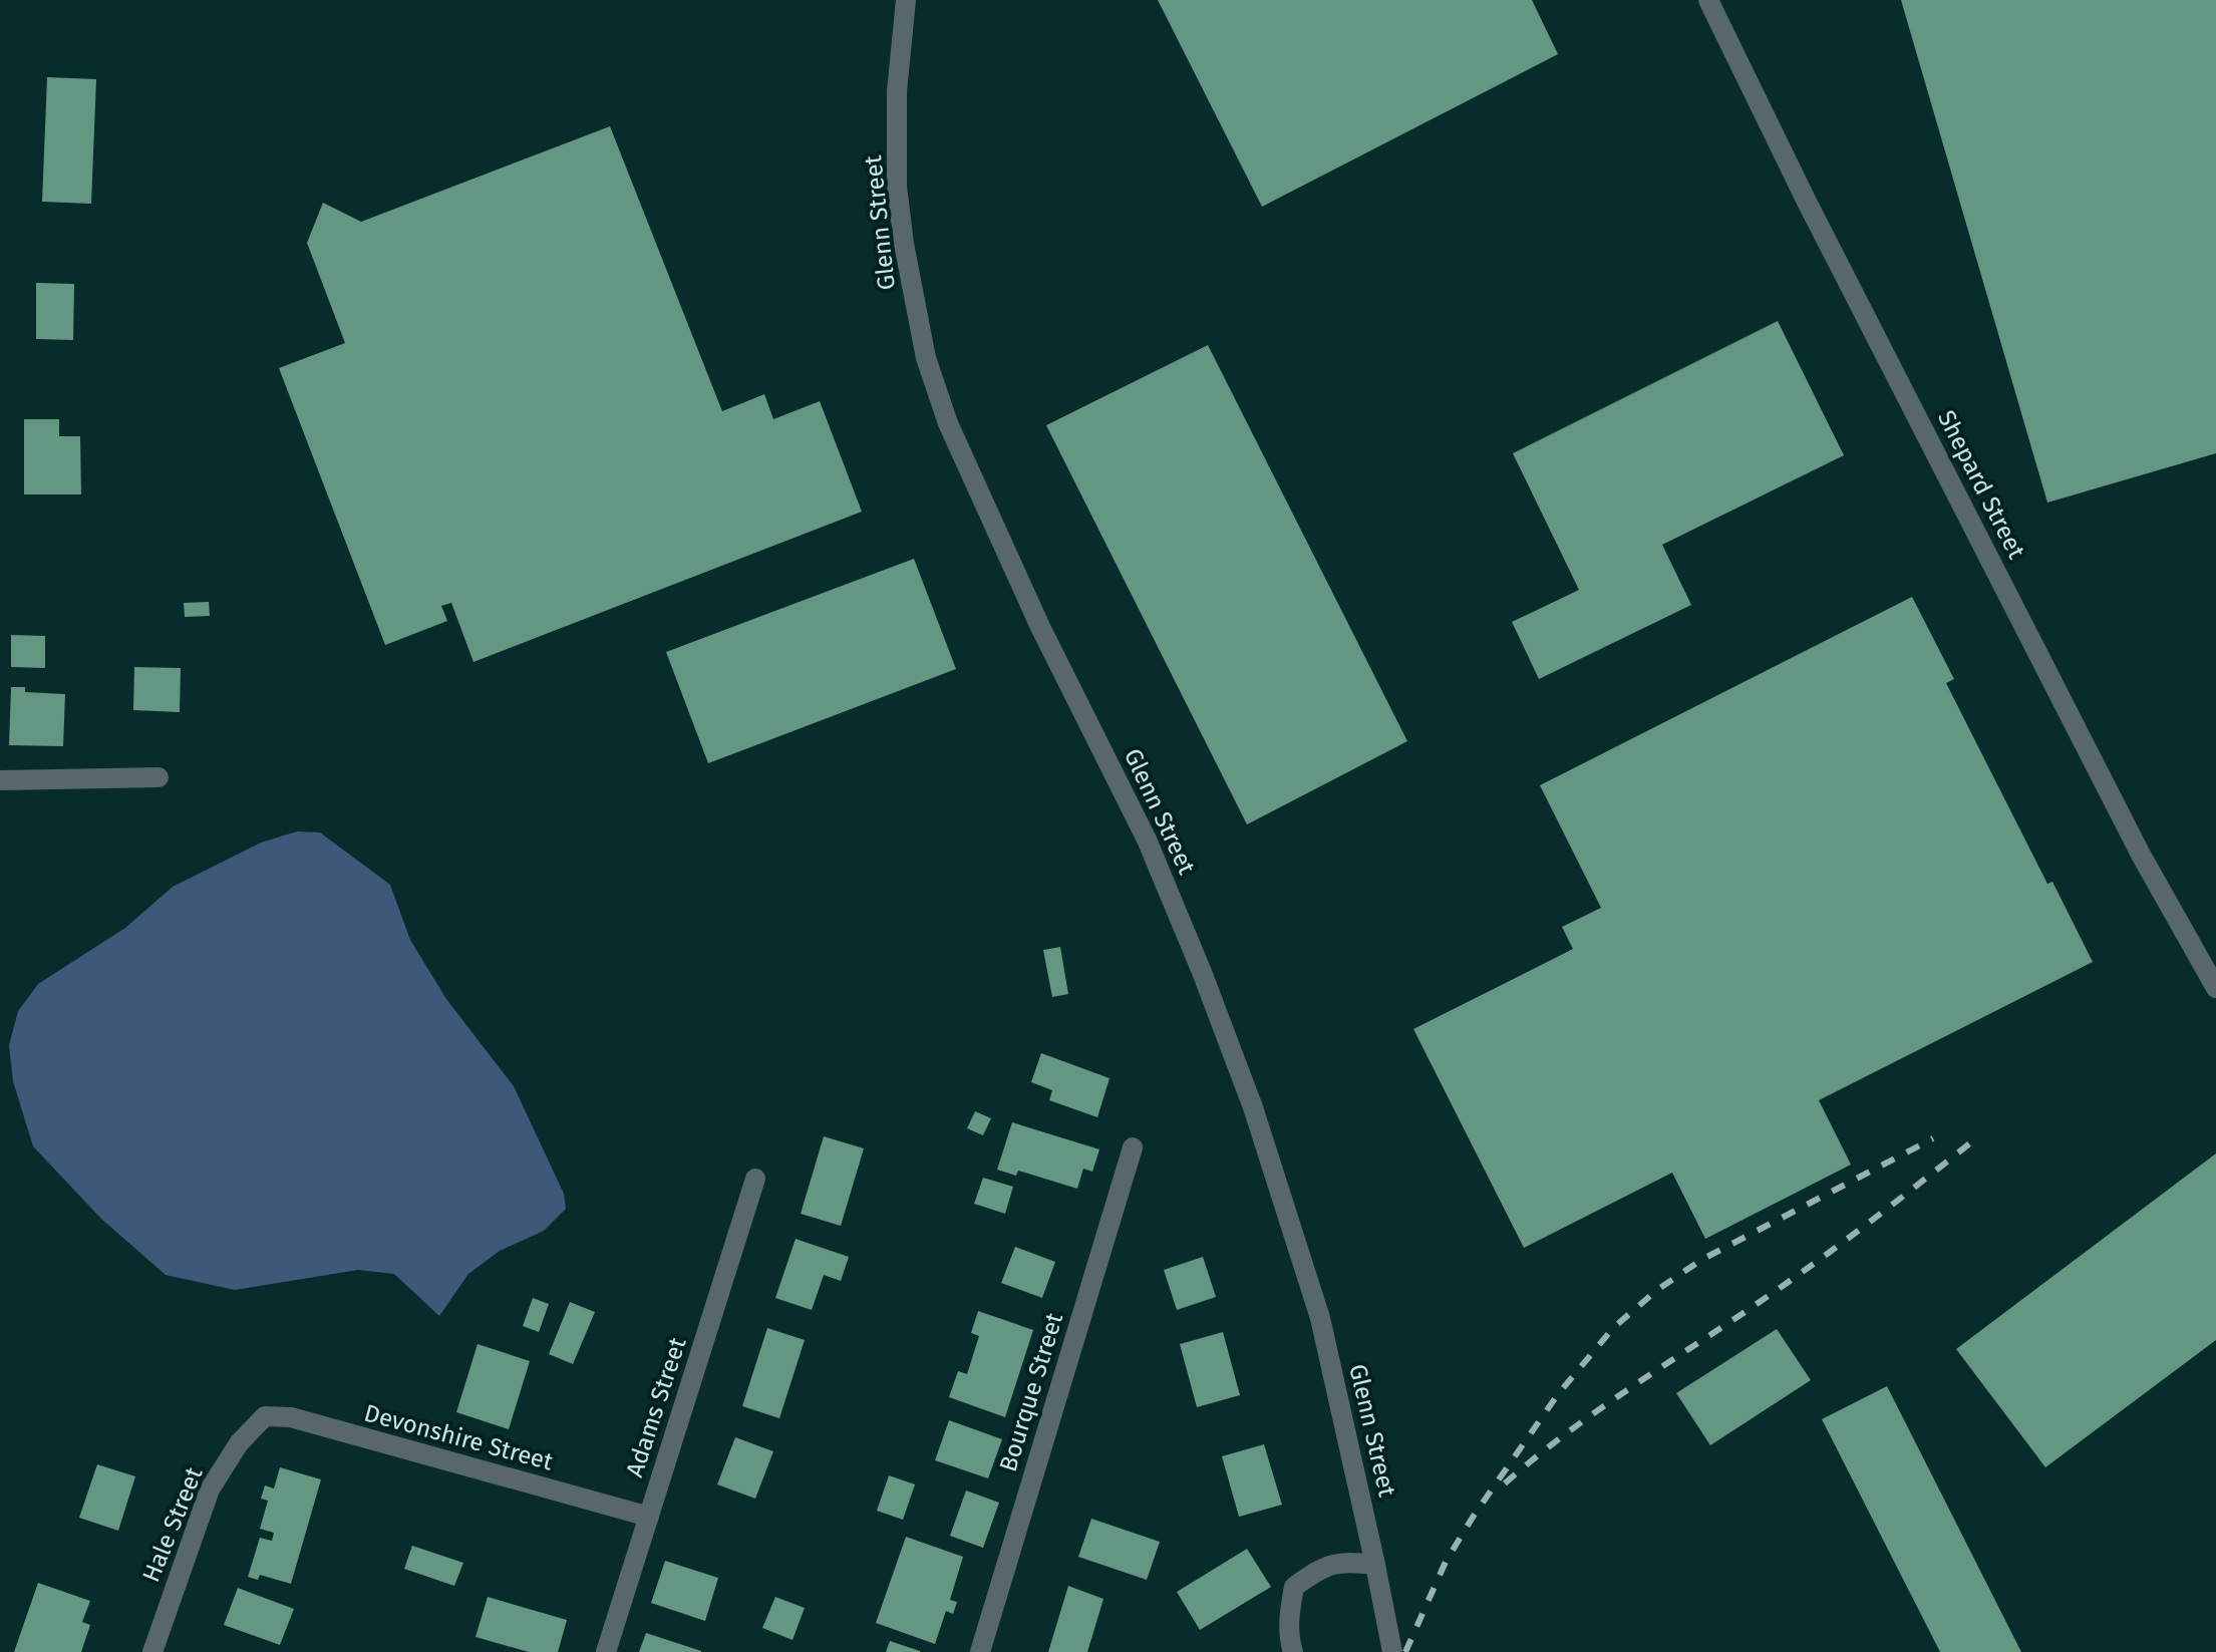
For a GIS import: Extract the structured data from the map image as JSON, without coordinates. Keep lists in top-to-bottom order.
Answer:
{
  "streets": {
    "street": [
      "Glenn Street",
      "Shepard Street",
      "Bourque Street",
      "Adams Street",
      "Devonshire Street",
      "Hale Street"
    ]
  },
  "crossings": [
    ["Adams Street", "Devonshire Street"],
    ["Devonshire Street", "Hale Street"]
  ]
}
